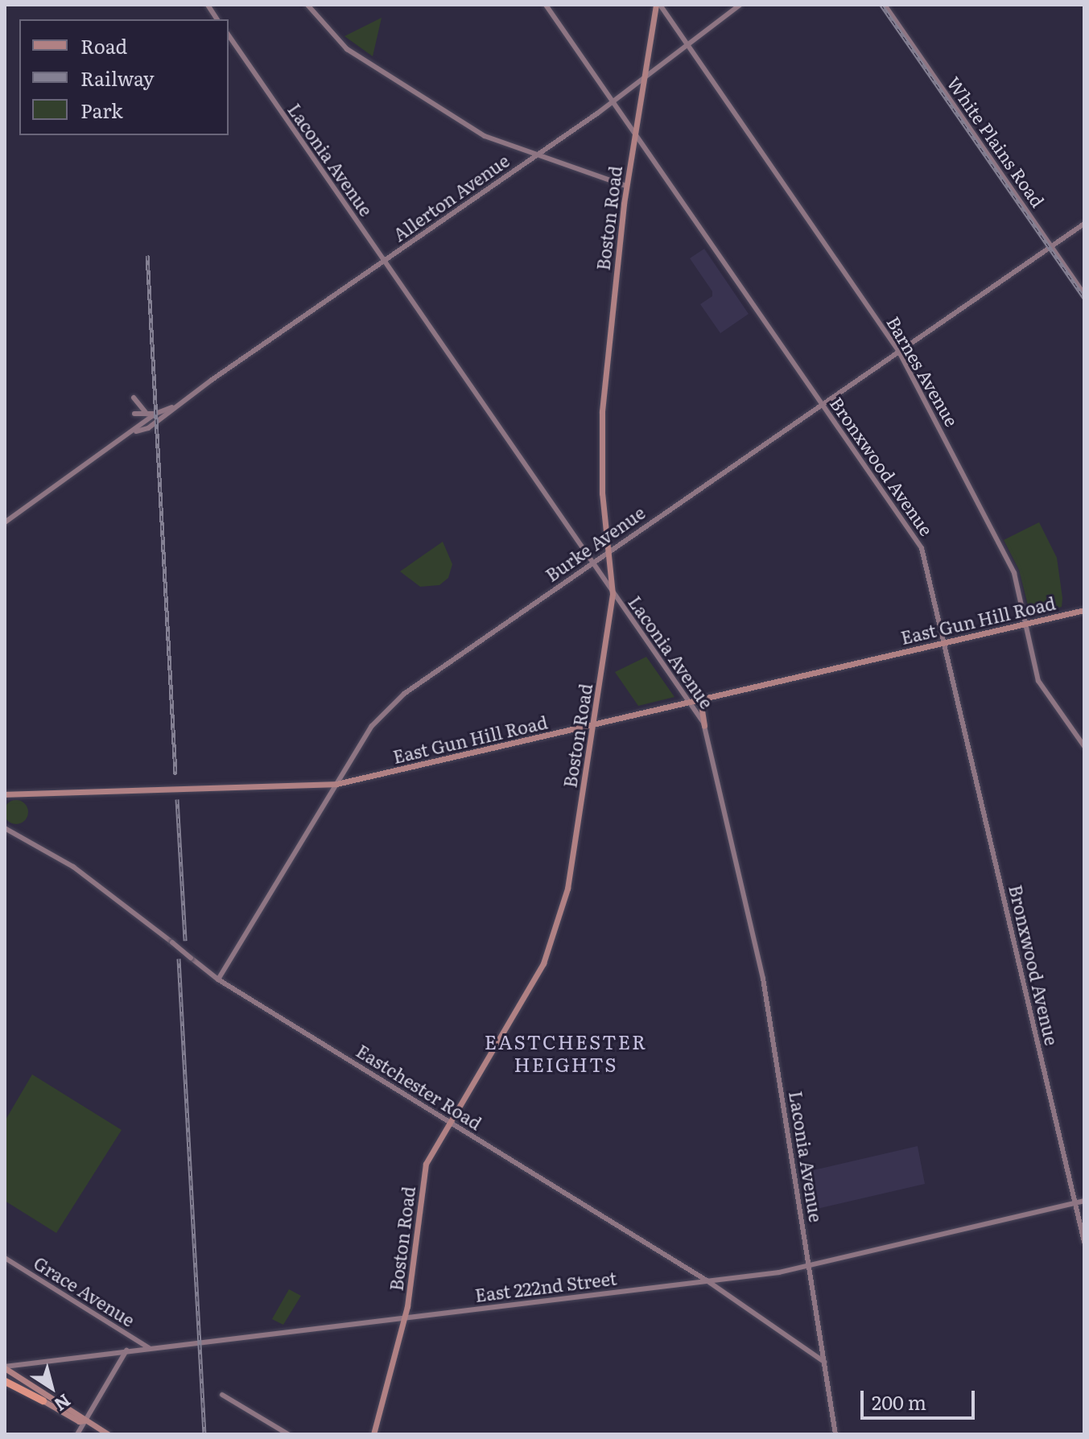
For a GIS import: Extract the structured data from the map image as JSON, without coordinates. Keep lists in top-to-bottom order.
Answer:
{
  "streets": {
    "main road": ["Boston Road", "East Gun Hill Road"],
    "street": [
      "White Plains Road",
      "Laconia Avenue",
      "Allerton Avenue",
      "Barnes Avenue",
      "Bronxwood Avenue",
      "Burke Avenue",
      "Eastchester Road",
      "East 222nd Street",
      "Grace Avenue"
    ]
  },
  "crossings": [
    ["White Plains Road", "Burke Avenue"],
    ["Laconia Avenue", "Allerton Avenue"],
    ["Laconia Avenue", "Boston Road"],
    ["Laconia Avenue", "Burke Avenue"],
    ["Laconia Avenue", "East Gun Hill Road"],
    ["Laconia Avenue", "Eastchester Road"],
    ["Laconia Avenue", "East 222nd Street"],
    ["Allerton Avenue", "Boston Road"],
    ["Allerton Avenue", "Barnes Avenue"],
    ["Allerton Avenue", "Bronxwood Avenue"],
    ["Boston Road", "Barnes Avenue"],
    ["Boston Road", "Bronxwood Avenue"],
    ["Boston Road", "Burke Avenue"],
    ["Boston Road", "East Gun Hill Road"],
    ["Boston Road", "Eastchester Road"],
    ["Boston Road", "East 222nd Street"],
    ["Barnes Avenue", "Burke Avenue"],
    ["Barnes Avenue", "East Gun Hill Road"],
    ["Bronxwood Avenue", "Burke Avenue"],
    ["Bronxwood Avenue", "East Gun Hill Road"],
    ["Bronxwood Avenue", "East 222nd Street"],
    ["Burke Avenue", "East Gun Hill Road"],
    ["Burke Avenue", "Eastchester Road"],
    ["Eastchester Road", "East 222nd Street"],
    ["East 222nd Street", "Grace Avenue"]
  ],
  "districts": ["EASTCHESTER HEIGHTS"],
  "legend": ["Road", "Railway", "Park"],
  "scale_bar": "200 m",
  "north": "bottom right"
}
